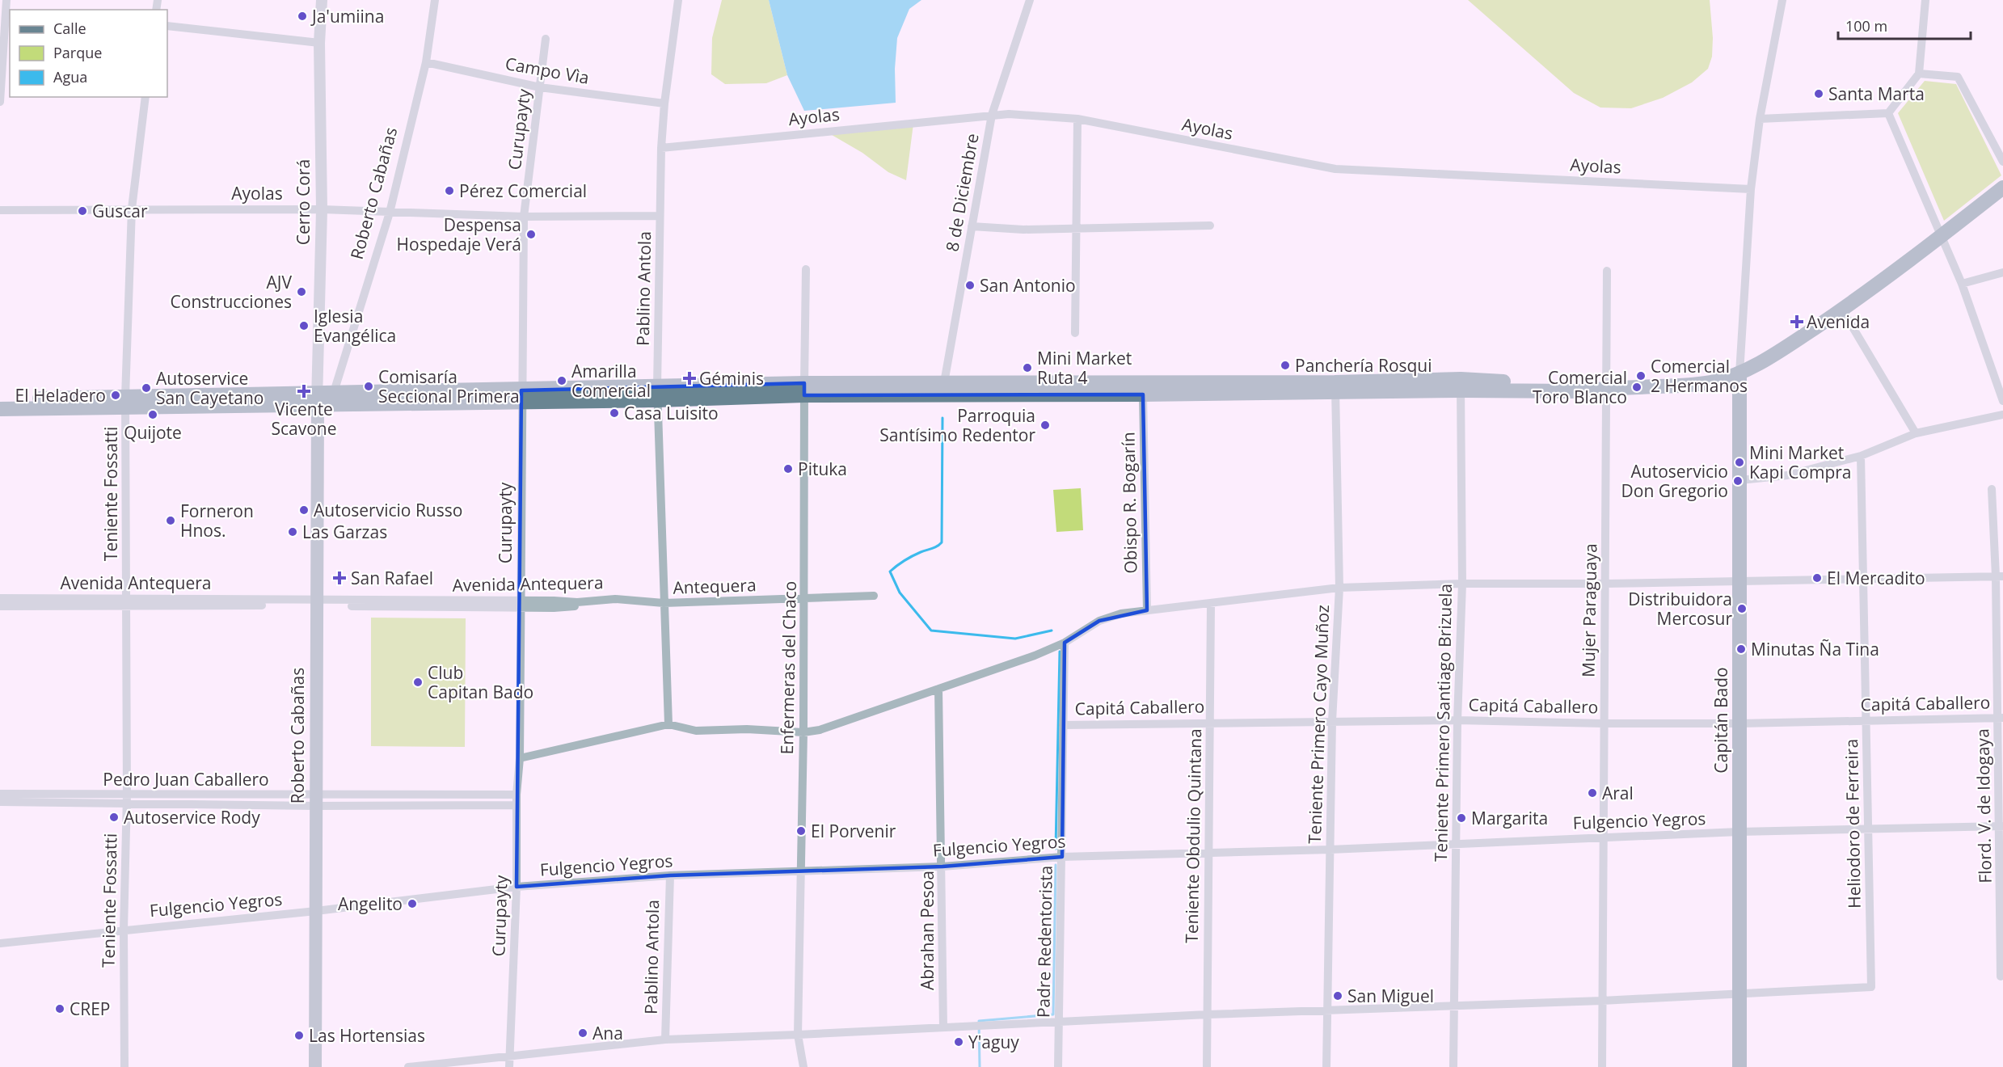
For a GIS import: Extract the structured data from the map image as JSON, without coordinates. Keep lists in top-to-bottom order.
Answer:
{
  "streets": {
    "main road": ["Roberto Cabañas", "Capitán Bado"],
    "street": [
      "Campo Vìa",
      "Ayolas",
      "Curupayty",
      "8 de Diciembre",
      "Cerro Corá",
      "Pablino Antola",
      "Teniente Fossatti",
      "Obispo R. Bogarín",
      "Avenida Antequera",
      "Antequera",
      "Mujer Paraguaya",
      "Enfermeras del Chaco",
      "Capitá Caballero",
      "Teniente Primero Santiago Brizuela",
      "Teniente Primero Cayo Muñoz",
      "Pedro Juan Caballero",
      "Flord. V. de Idogaya",
      "Fulgencio Yegros",
      "Heliodoro de Ferreira",
      "Teniente Obdulio Quintana",
      "Abrahan Pesoa",
      "Padre Redentorista"
    ]
  },
  "crossings": [
    ["Campo Vìa", "Curupayty"],
    ["Campo Vìa", "Roberto Cabañas"],
    ["Campo Vìa", "Pablino Antola"],
    ["Ayolas", "Curupayty"],
    ["Ayolas", "8 de Diciembre"],
    ["Ayolas", "Roberto Cabañas"],
    ["Ayolas", "Cerro Corá"],
    ["Ayolas", "Pablino Antola"],
    ["Ayolas", "Teniente Fossatti"],
    ["Curupayty", "Avenida Antequera"],
    ["Curupayty", "Pedro Juan Caballero"],
    ["Curupayty", "Fulgencio Yegros"],
    ["Roberto Cabañas", "Cerro Corá"],
    ["Roberto Cabañas", "Avenida Antequera"],
    ["Roberto Cabañas", "Pedro Juan Caballero"],
    ["Roberto Cabañas", "Fulgencio Yegros"],
    ["Pablino Antola", "Antequera"],
    ["Pablino Antola", "Fulgencio Yegros"],
    ["Teniente Fossatti", "Avenida Antequera"],
    ["Teniente Fossatti", "Pedro Juan Caballero"],
    ["Teniente Fossatti", "Fulgencio Yegros"],
    ["Avenida Antequera", "Antequera"],
    ["Antequera", "Enfermeras del Chaco"],
    ["Mujer Paraguaya", "Capitá Caballero"],
    ["Mujer Paraguaya", "Fulgencio Yegros"],
    ["Enfermeras del Chaco", "Fulgencio Yegros"],
    ["Capitá Caballero", "Capitán Bado"],
    ["Capitá Caballero", "Teniente Primero Santiago Brizuela"],
    ["Capitá Caballero", "Teniente Primero Cayo Muñoz"],
    ["Capitá Caballero", "Flord. V. de Idogaya"],
    ["Capitá Caballero", "Heliodoro de Ferreira"],
    ["Capitá Caballero", "Teniente Obdulio Quintana"],
    ["Capitá Caballero", "Padre Redentorista"],
    ["Capitán Bado", "Fulgencio Yegros"],
    ["Capitán Bado", "Heliodoro de Ferreira"],
    ["Teniente Primero Santiago Brizuela", "Fulgencio Yegros"],
    ["Teniente Primero Cayo Muñoz", "Fulgencio Yegros"],
    ["Flord. V. de Idogaya", "Fulgencio Yegros"],
    ["Fulgencio Yegros", "Heliodoro de Ferreira"],
    ["Fulgencio Yegros", "Teniente Obdulio Quintana"],
    ["Fulgencio Yegros", "Abrahan Pesoa"],
    ["Fulgencio Yegros", "Padre Redentorista"]
  ],
  "places": {
    "other": [
      "Ja'umiina",
      "Santa Marta",
      "Pérez Comercial",
      "Guscar",
      "Despensa Hospedaje Verá",
      "San Antonio",
      "AJV Construcciones",
      "Iglesia Evangélica",
      "Panchería Rosqui",
      "Mini Market Ruta 4",
      "Comercial 2 Hermanos",
      "Amarilla Comercial",
      "Comisaría Seccional Primera",
      "Comercial Toro Blanco",
      "Autoservice San Cayetano",
      "El Heladero",
      "Casa Luisito",
      "Quijote",
      "Parroquia Santísimo Redentor",
      "Mini Market Kapi Compra",
      "Pituka",
      "Autoservicio Don Gregorio",
      "Autoservicio Russo",
      "Forneron Hnos.",
      "Las Garzas",
      "El Mercadito",
      "Distribuidora Mercosur",
      "Minutas Ña Tina",
      "Club Capitan Bado",
      "Aral",
      "Autoservice Rody",
      "Margarita",
      "El Porvenir",
      "Angelito",
      "San Miguel",
      "CREP",
      "Ana",
      "Las Hortensias",
      "Y'aguy"
    ],
    "health": [
      "Avenida",
      "Géminis",
      "Vicente Scavone",
      "San Rafael"
    ]
  },
  "legend": ["Calle", "Parque", "Agua"],
  "scale_bar": "100 m"
}
